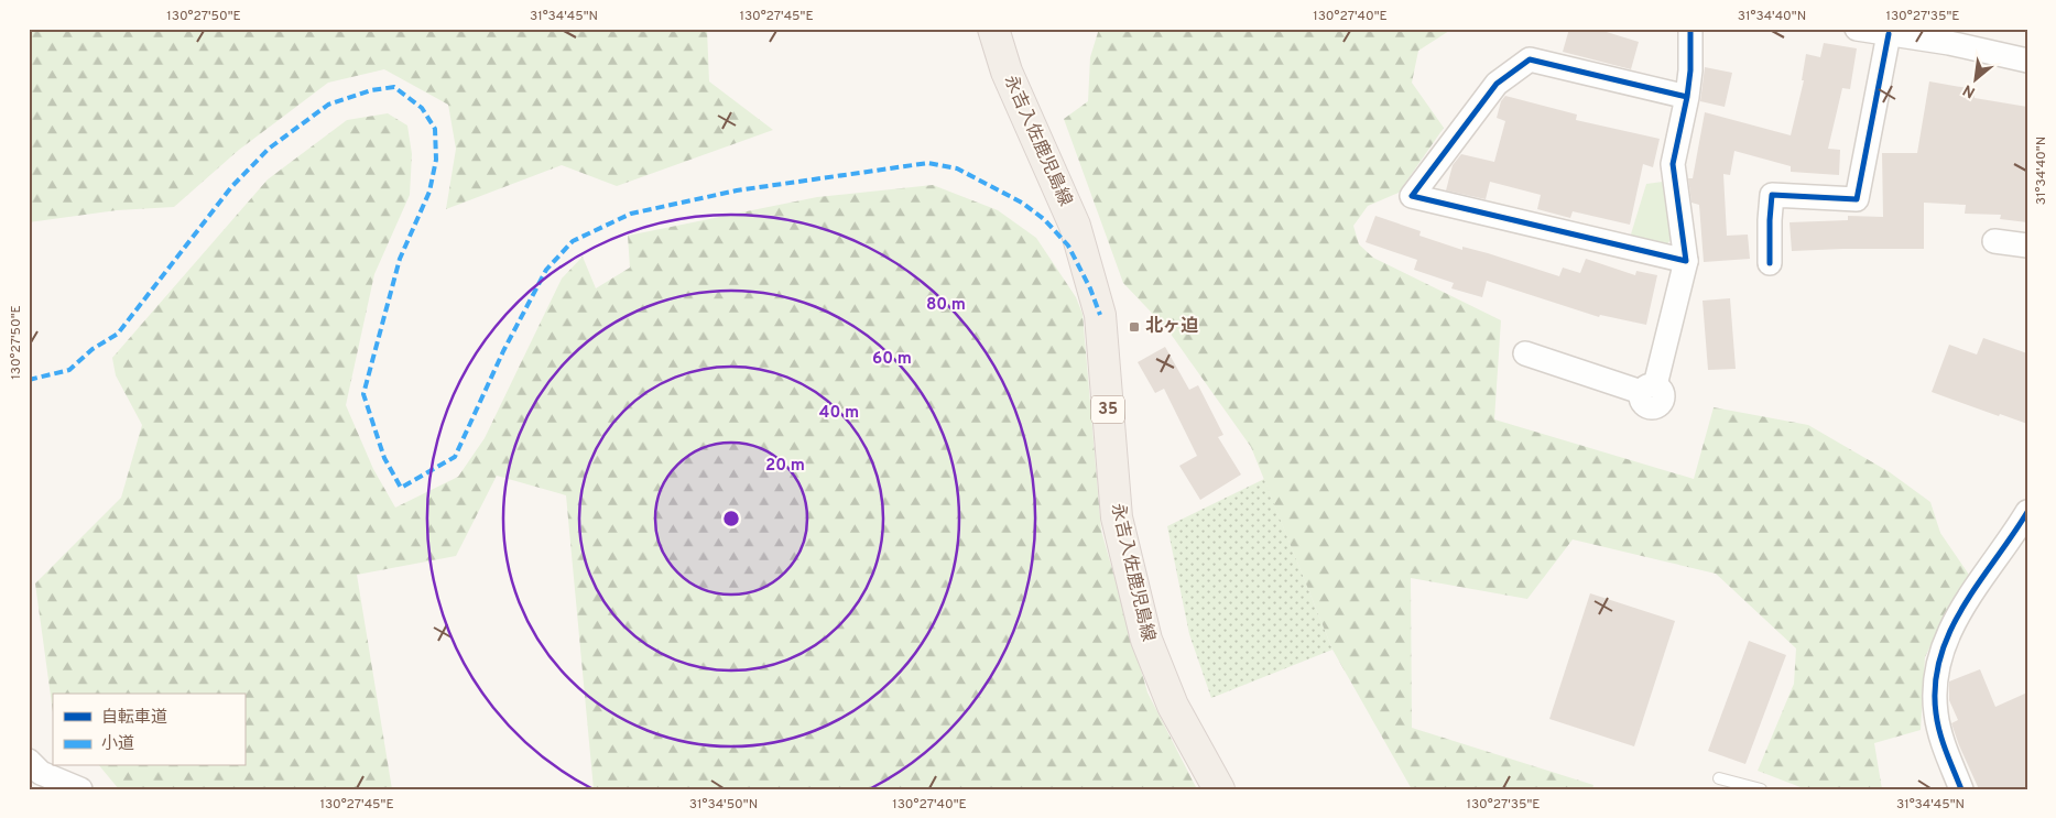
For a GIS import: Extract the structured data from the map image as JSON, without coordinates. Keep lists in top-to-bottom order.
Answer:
{
  "streets": {
    "main road": ["永吉入佐鹿児島線", "35"]
  },
  "places": {
    "transit": ["北ヶ迫"]
  },
  "legend": ["自転車道", "小道"],
  "north": "bottom left",
  "coordinates": [
    "130°27'50\"E",
    "31°34'45\"N",
    "130°27'45\"E",
    "130°27'40\"E",
    "31°34'40\"N",
    "130°27'35\"E",
    "31°34'50\"N"
  ],
  "rings": [
    "80 m",
    "60 m",
    "40 m",
    "20 m"
  ]
}
